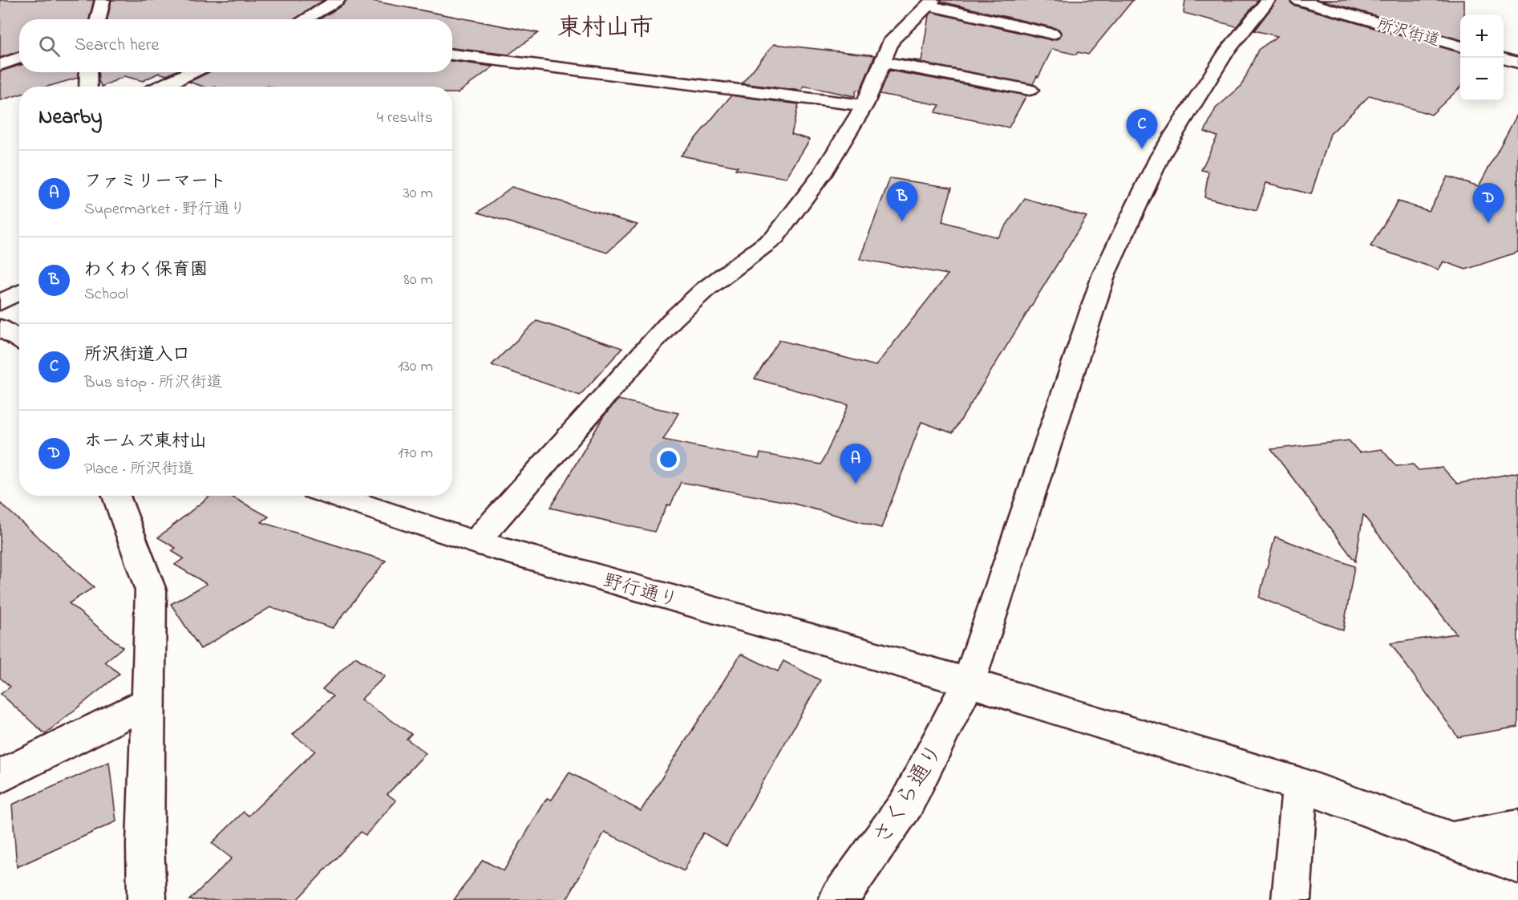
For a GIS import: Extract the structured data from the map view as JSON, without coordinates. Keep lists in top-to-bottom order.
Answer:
{
  "streets": {
    "street": ["所沢街道", "野行通り", "さくら通り"]
  },
  "crossings": [
    ["野行通り", "さくら通り"]
  ],
  "districts": ["東村山市"],
  "page": {
    "map_buttons": ["+", "−"],
    "search": "Search here",
    "heading": ["Nearby", "4 results"],
    "pins": [
      "C",
      "B",
      "D",
      "A"
    ],
    "list": [
      {
        "mark": "A",
        "name": "ファミリーマート",
        "note": "Supermarket · 野行通り",
        "value": "30 m"
      },
      {
        "mark": "B",
        "name": "わくわく保育園",
        "note": "School",
        "value": "80 m"
      },
      {
        "mark": "C",
        "name": "所沢街道入口",
        "note": "Bus stop · 所沢街道",
        "value": "130 m"
      },
      {
        "mark": "D",
        "name": "ホームズ東村山",
        "note": "Place · 所沢街道",
        "value": "170 m"
      }
    ]
  }
}
